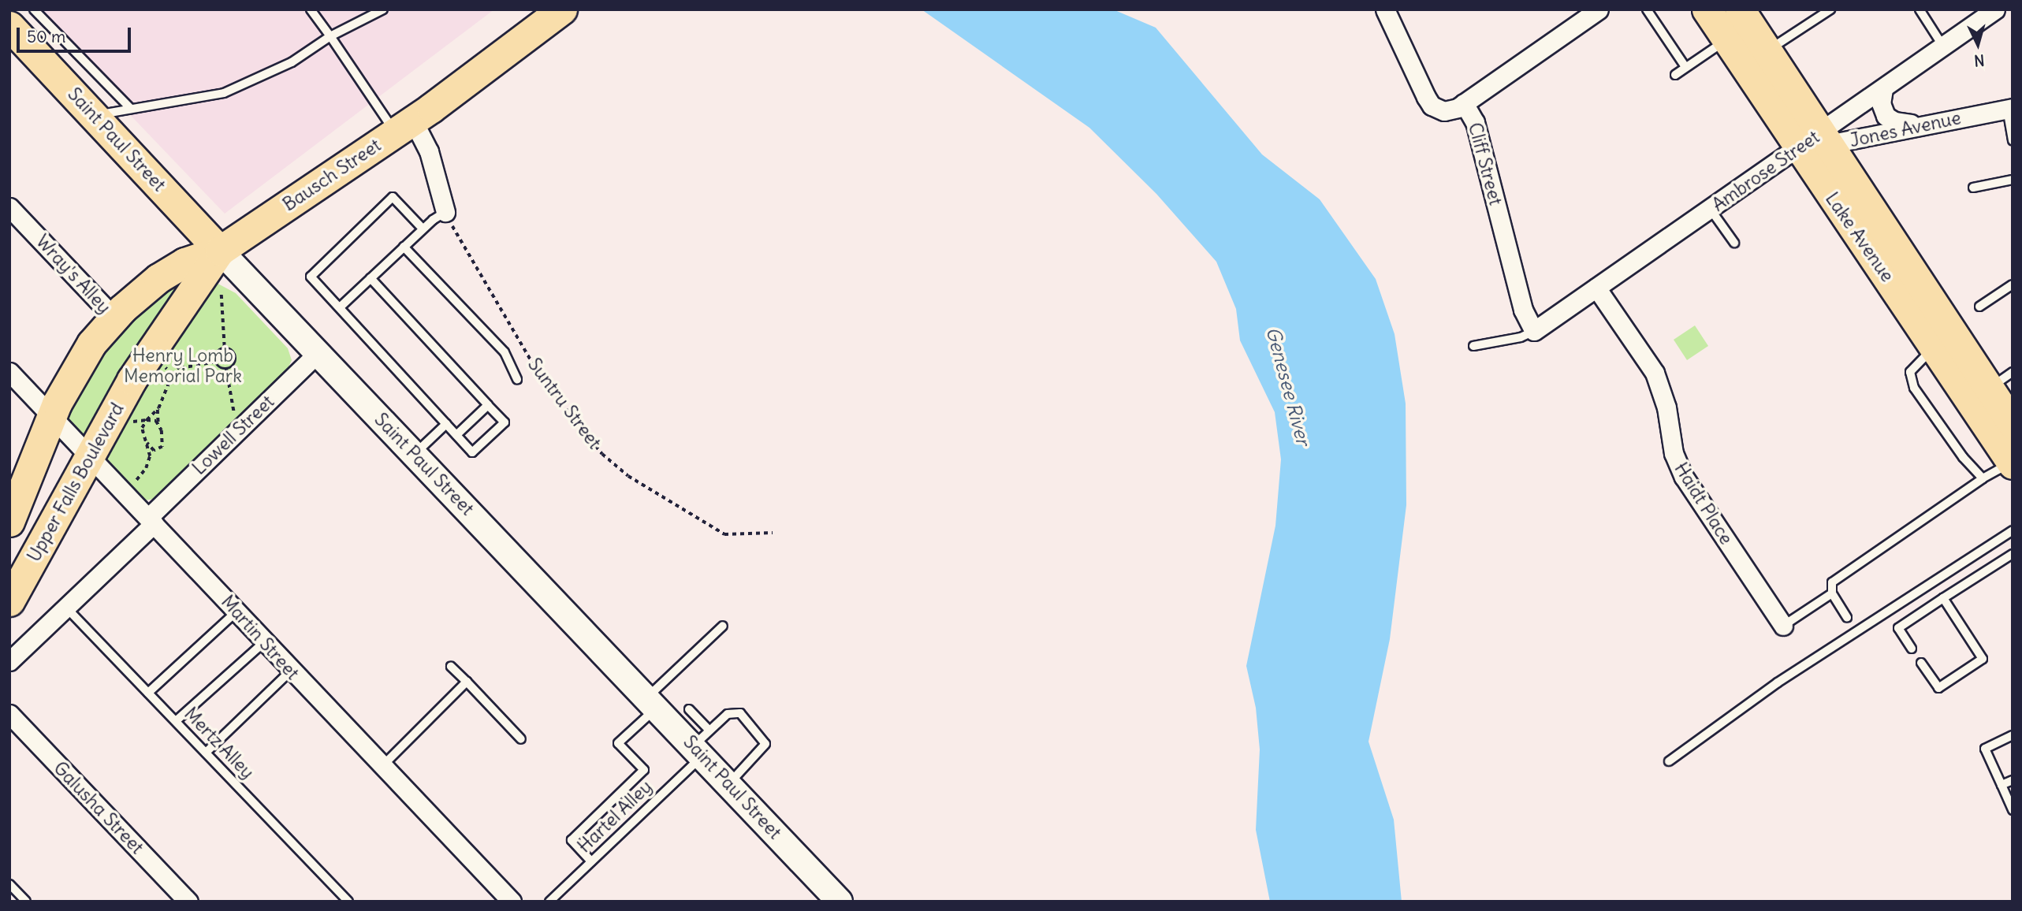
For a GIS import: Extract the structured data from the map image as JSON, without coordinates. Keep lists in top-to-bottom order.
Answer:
{
  "streets": {
    "main road": [
      "Saint Paul Street",
      "Bausch Street",
      "Lake Avenue",
      "Upper Falls Boulevard"
    ],
    "street": [
      "Jones Avenue",
      "Cliff Street",
      "Ambrose Street",
      "Wray's Alley",
      "Lowell Street",
      "Haidt Place",
      "Martin Street",
      "Galusha Street"
    ],
    "lane": ["Mertz Alley", "Hartel Alley"],
    "path": ["Suntru Street"]
  },
  "crossings": [
    ["Jones Avenue", "Ambrose Street"],
    ["Jones Avenue", "Lake Avenue"],
    ["Saint Paul Street", "Bausch Street"],
    ["Saint Paul Street", "Lowell Street"],
    ["Saint Paul Street", "Upper Falls Boulevard"],
    ["Saint Paul Street", "Hartel Alley"],
    ["Cliff Street", "Ambrose Street"],
    ["Ambrose Street", "Lake Avenue"],
    ["Ambrose Street", "Haidt Place"],
    ["Bausch Street", "Upper Falls Boulevard"],
    ["Lowell Street", "Martin Street"],
    ["Lowell Street", "Mertz Alley"],
    ["Upper Falls Boulevard", "Martin Street"]
  ],
  "water": ["Genesee River"],
  "parks": ["Henry Lomb Memorial Park"],
  "scale_bar": "50 m",
  "north": "bottom"
}
